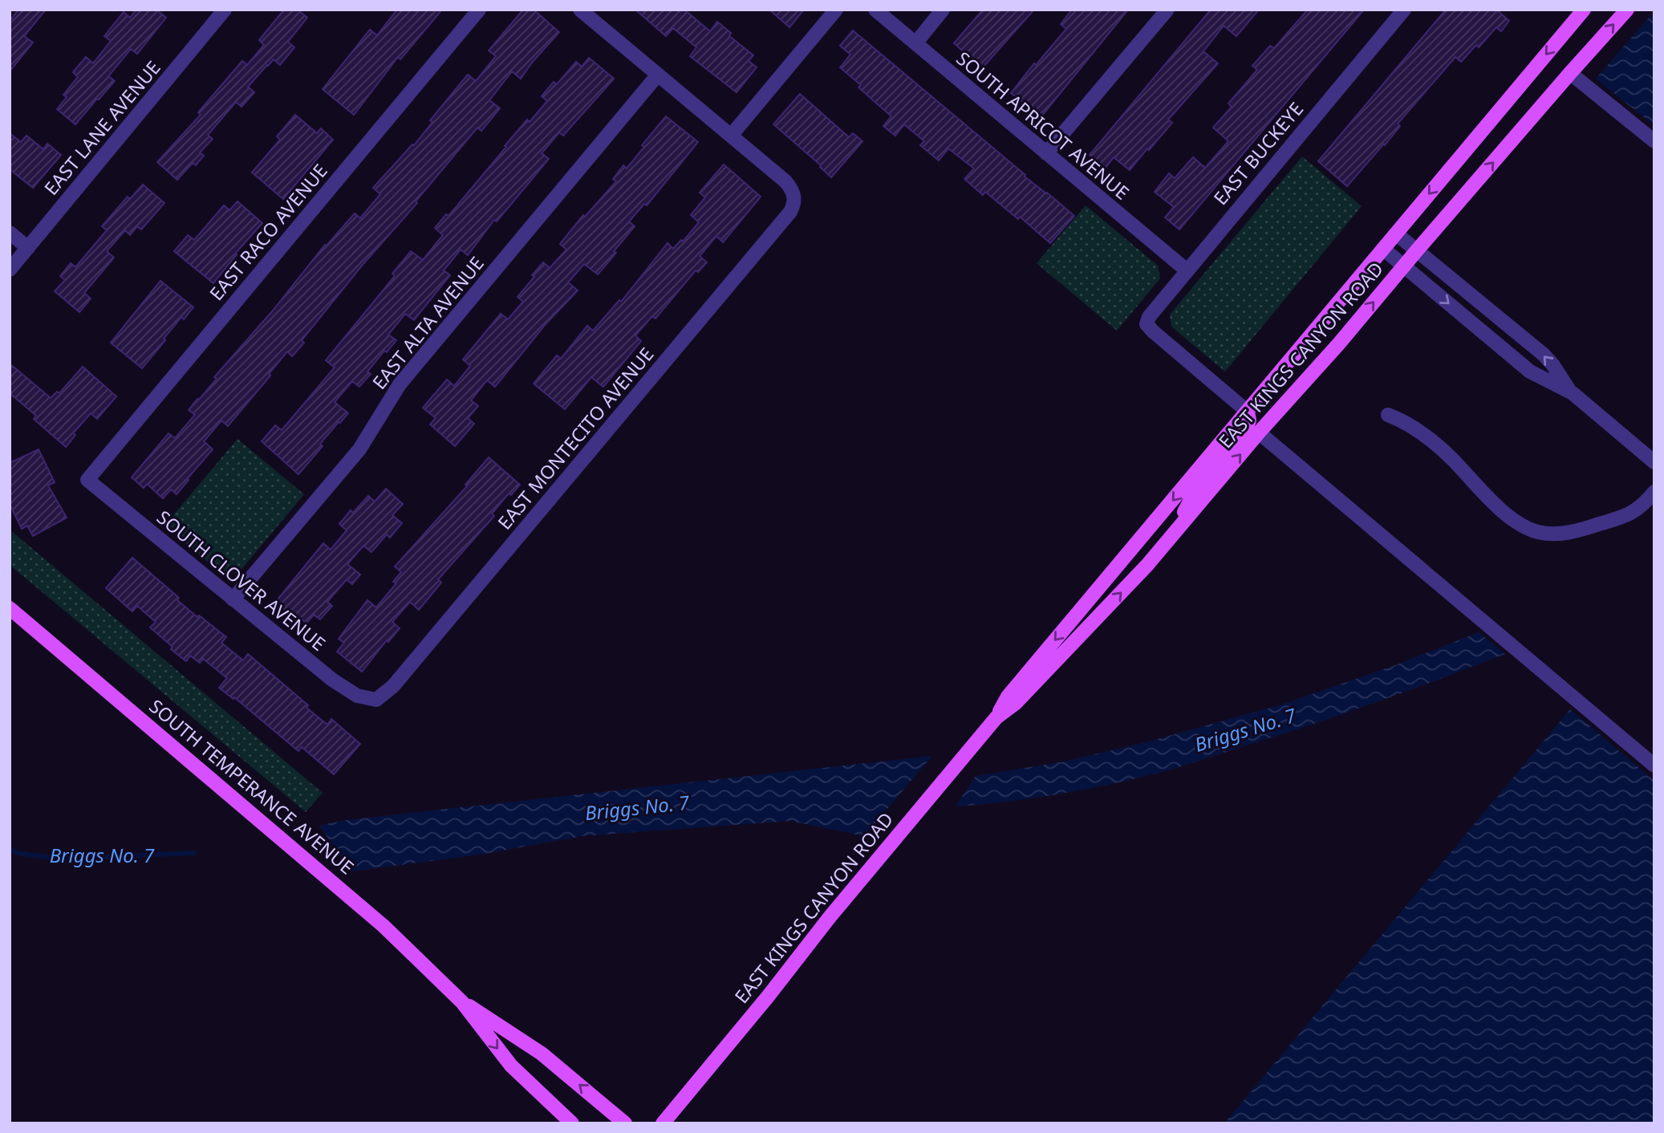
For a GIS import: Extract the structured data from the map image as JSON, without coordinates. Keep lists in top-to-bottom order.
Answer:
{
  "streets": {
    "main road": ["EAST KINGS CANYON ROAD", "SOUTH TEMPERANCE AVENUE"],
    "street": [
      "SOUTH APRICOT AVENUE",
      "EAST LANE AVENUE",
      "EAST BUCKEYE",
      "EAST RACO AVENUE",
      "EAST ALTA AVENUE",
      "EAST MONTECITO AVENUE",
      "SOUTH CLOVER AVENUE"
    ]
  },
  "crossings": [
    ["SOUTH APRICOT AVENUE", "EAST BUCKEYE"],
    ["EAST BUCKEYE", "EAST KINGS CANYON ROAD"],
    ["EAST RACO AVENUE", "SOUTH CLOVER AVENUE"],
    ["EAST ALTA AVENUE", "SOUTH CLOVER AVENUE"],
    ["EAST MONTECITO AVENUE", "SOUTH CLOVER AVENUE"]
  ],
  "water": ["Briggs No. 7"]
}
